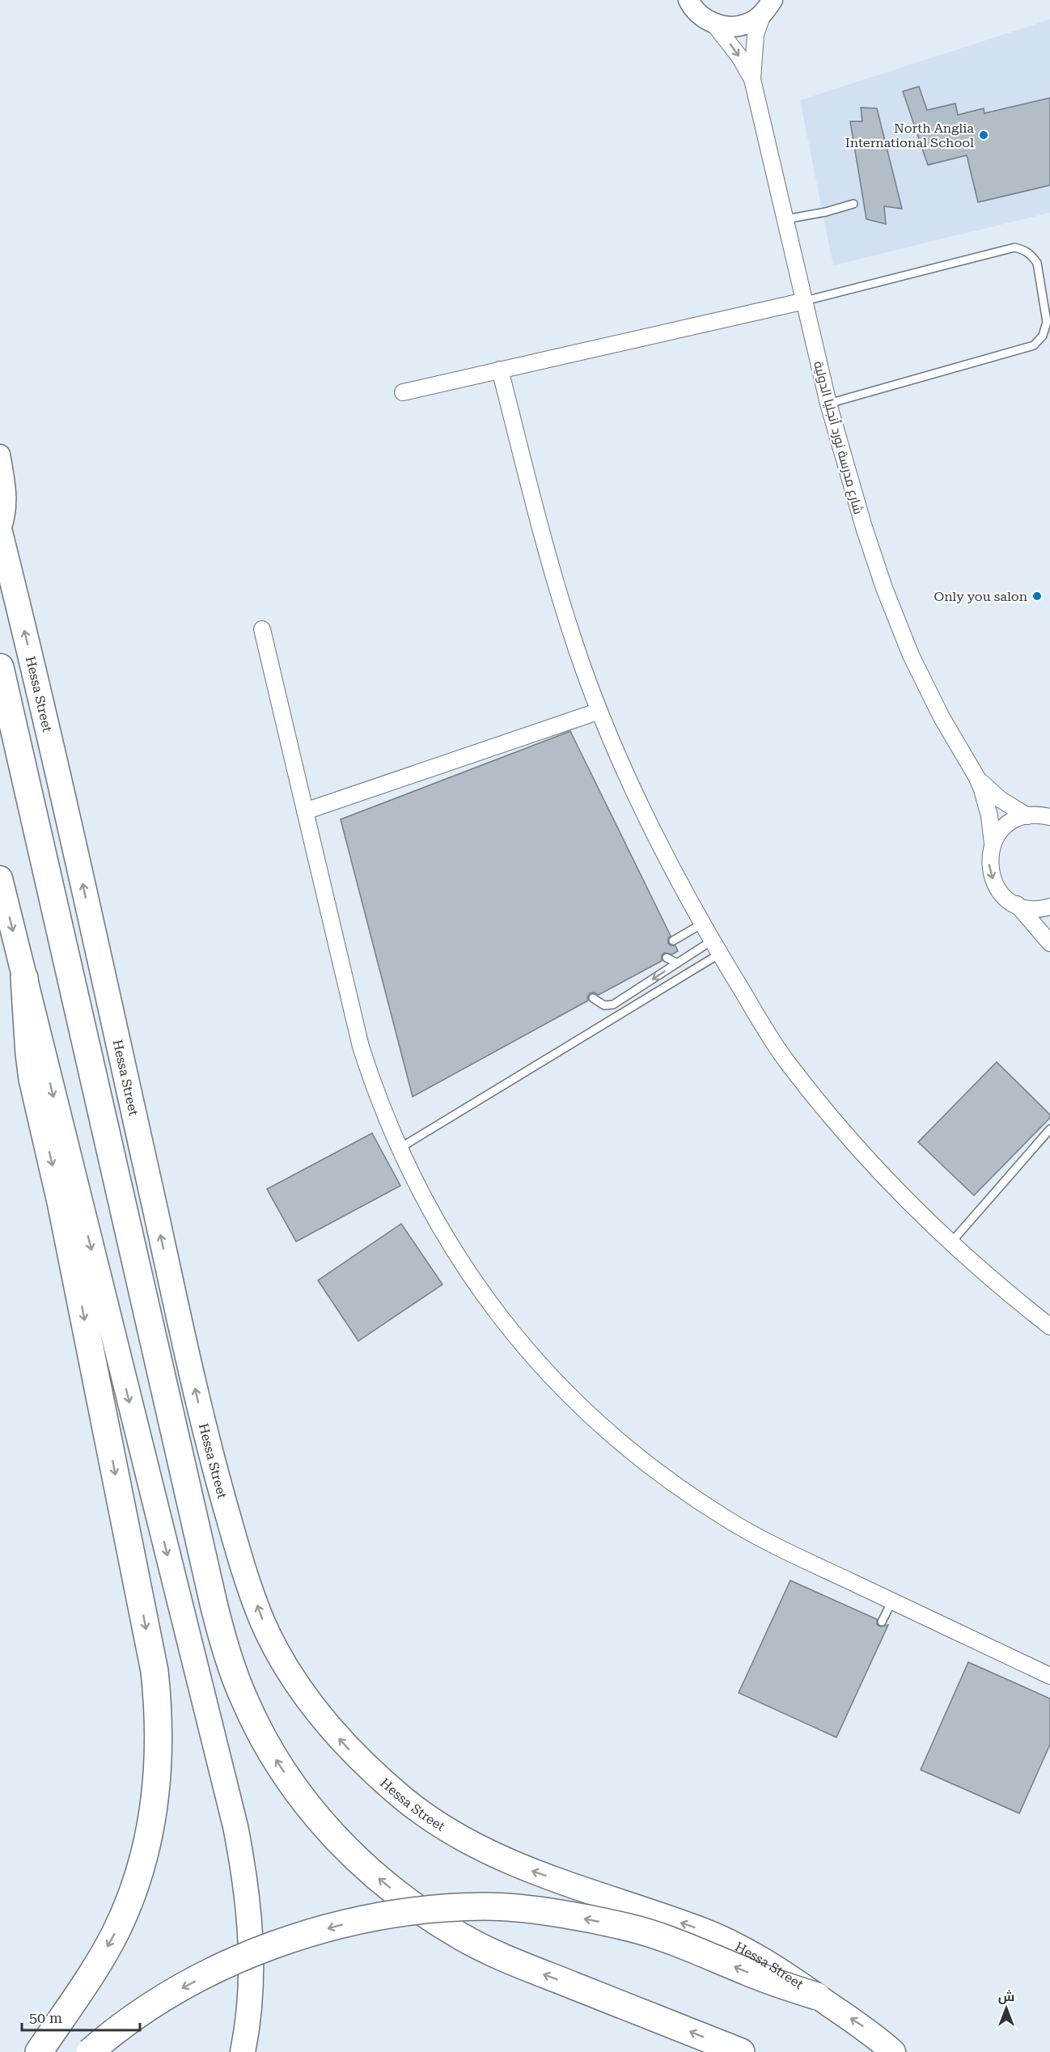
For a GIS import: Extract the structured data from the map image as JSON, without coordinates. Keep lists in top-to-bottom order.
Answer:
{
  "streets": {
    "main road": ["Hessa Street"],
    "street": ["شارع مدرسة نورد أنجليا الدولية"]
  },
  "places": ["North Anglia International School", "Only you salon"],
  "scale_bar": "50 m",
  "north": "top"
}
